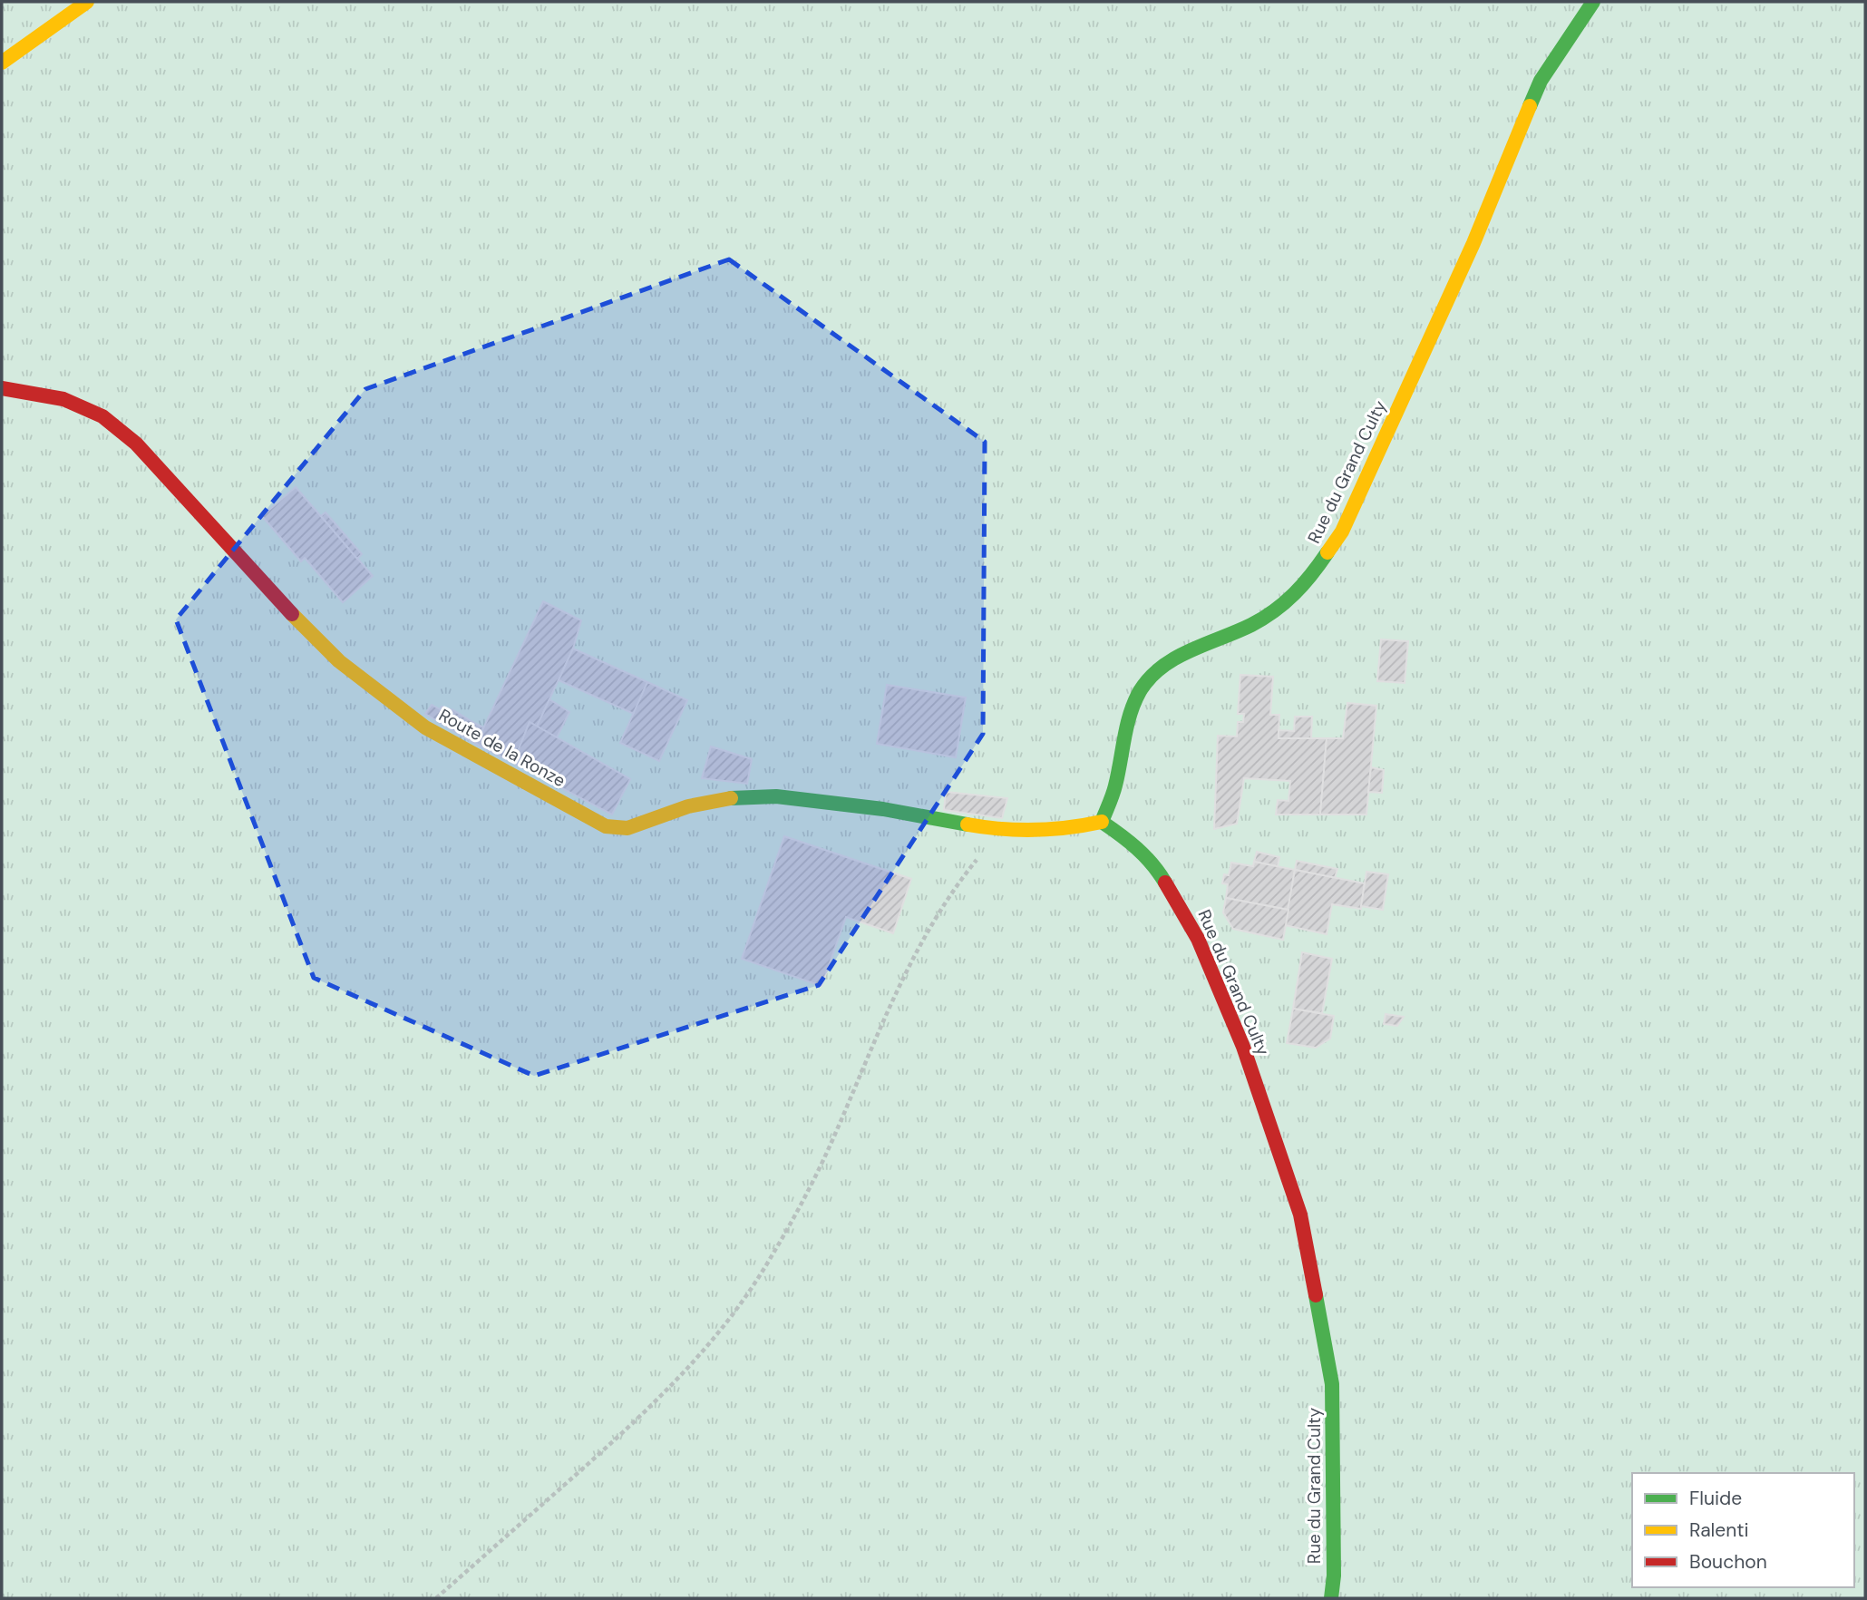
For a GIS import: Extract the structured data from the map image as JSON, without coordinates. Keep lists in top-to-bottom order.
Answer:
{
  "streets": {
    "street": ["Rue du Grand Culty", "Route de la Ronze"]
  },
  "crossings": [
    ["Rue du Grand Culty", "Route de la Ronze"]
  ],
  "legend": ["Fluide", "Ralenti", "Bouchon"]
}
